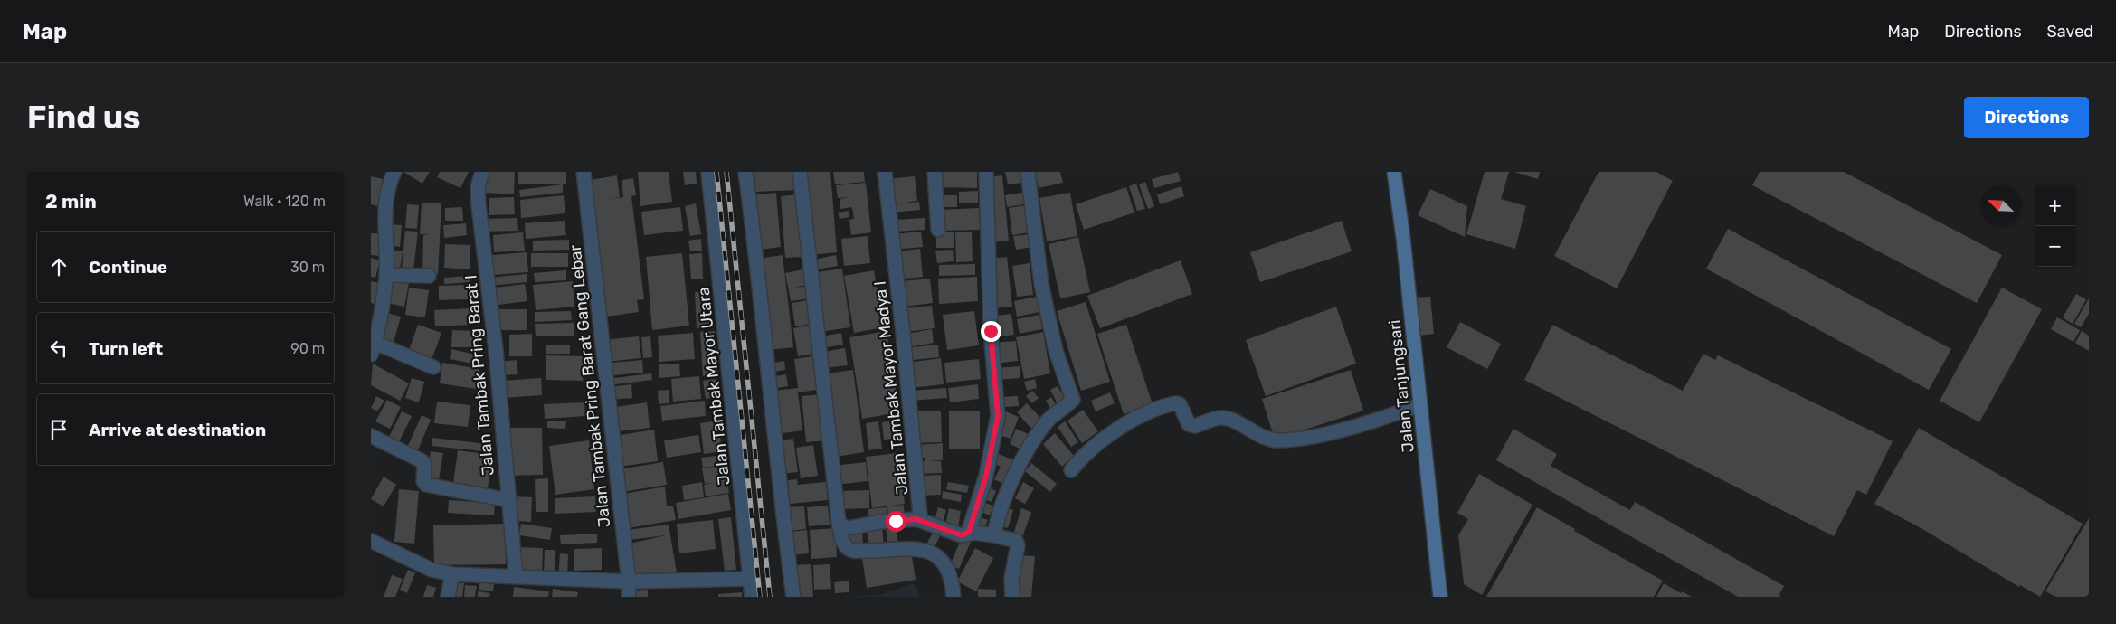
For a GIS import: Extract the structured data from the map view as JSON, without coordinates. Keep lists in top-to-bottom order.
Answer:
{
  "streets": {
    "main road": ["Jalan Tanjungsari"],
    "street": [
      "Jalan Tambak Pring Barat I",
      "Jalan Tambak Pring Barat Gang Lebar",
      "Jalan Tambak Mayor Utara",
      "Jalan Tambak Mayor Madya I"
    ]
  },
  "north": "top left",
  "page": {
    "header": "Map",
    "nav": ["Map", "Directions", "Saved"],
    "buttons": "Directions",
    "title": "Find us",
    "heading": ["2 min", "Walk · 120 m"],
    "map_buttons": ["+", "−"],
    "list": [
      ["Continue", "30 m"],
      ["Turn left", "90 m"],
      "Arrive at destination"
    ]
  }
}
